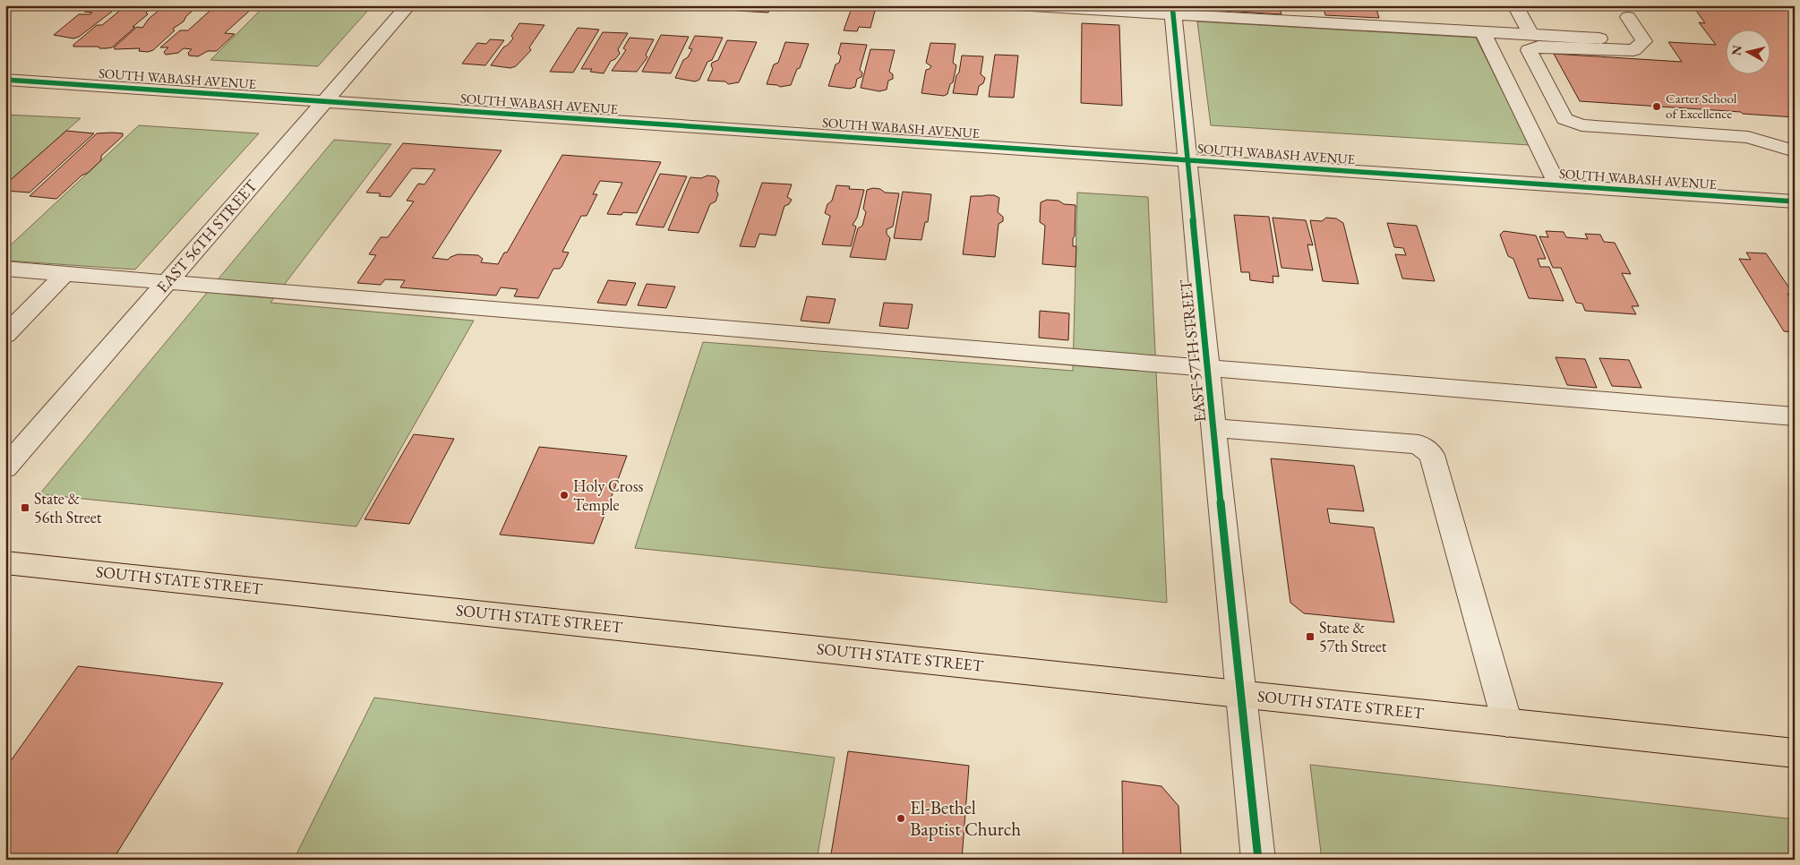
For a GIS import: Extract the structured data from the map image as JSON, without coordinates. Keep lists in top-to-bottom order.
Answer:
{
  "streets": {
    "main road": ["SOUTH STATE STREET"],
    "street": ["SOUTH WABASH AVENUE", "EAST 56TH STREET", "EAST 57TH STREET"]
  },
  "crossings": [
    ["SOUTH WABASH AVENUE", "EAST 56TH STREET"],
    ["SOUTH WABASH AVENUE", "EAST 57TH STREET"],
    ["EAST 57TH STREET", "SOUTH STATE STREET"]
  ],
  "places": {
    "other": ["Carter School of Excellence", "Holy Cross Temple", "El-Bethel Baptist Church"],
    "transit": ["State & 56th Street", "State & 57th Street"]
  },
  "north": "left"
}
